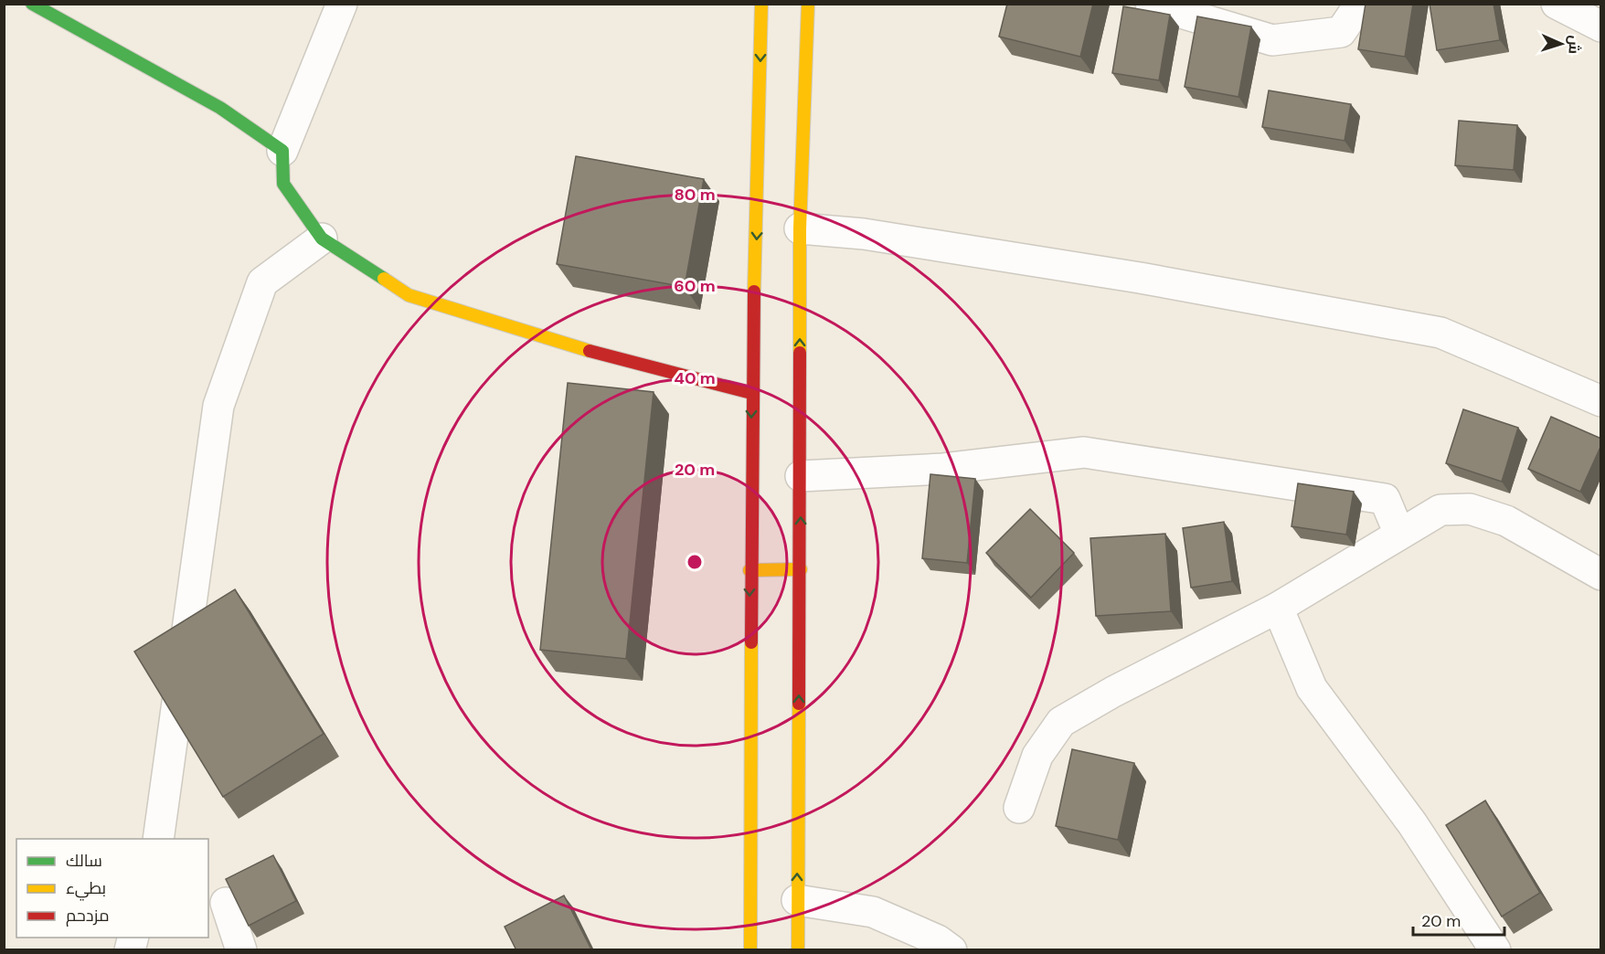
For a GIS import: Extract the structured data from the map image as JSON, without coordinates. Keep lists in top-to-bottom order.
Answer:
{
  "legend": ["سالك", "بطيء", "مزدحم"],
  "scale_bar": "20 m",
  "north": "right",
  "rings": [
    "80 m",
    "60 m",
    "40 m",
    "20 m"
  ]
}
